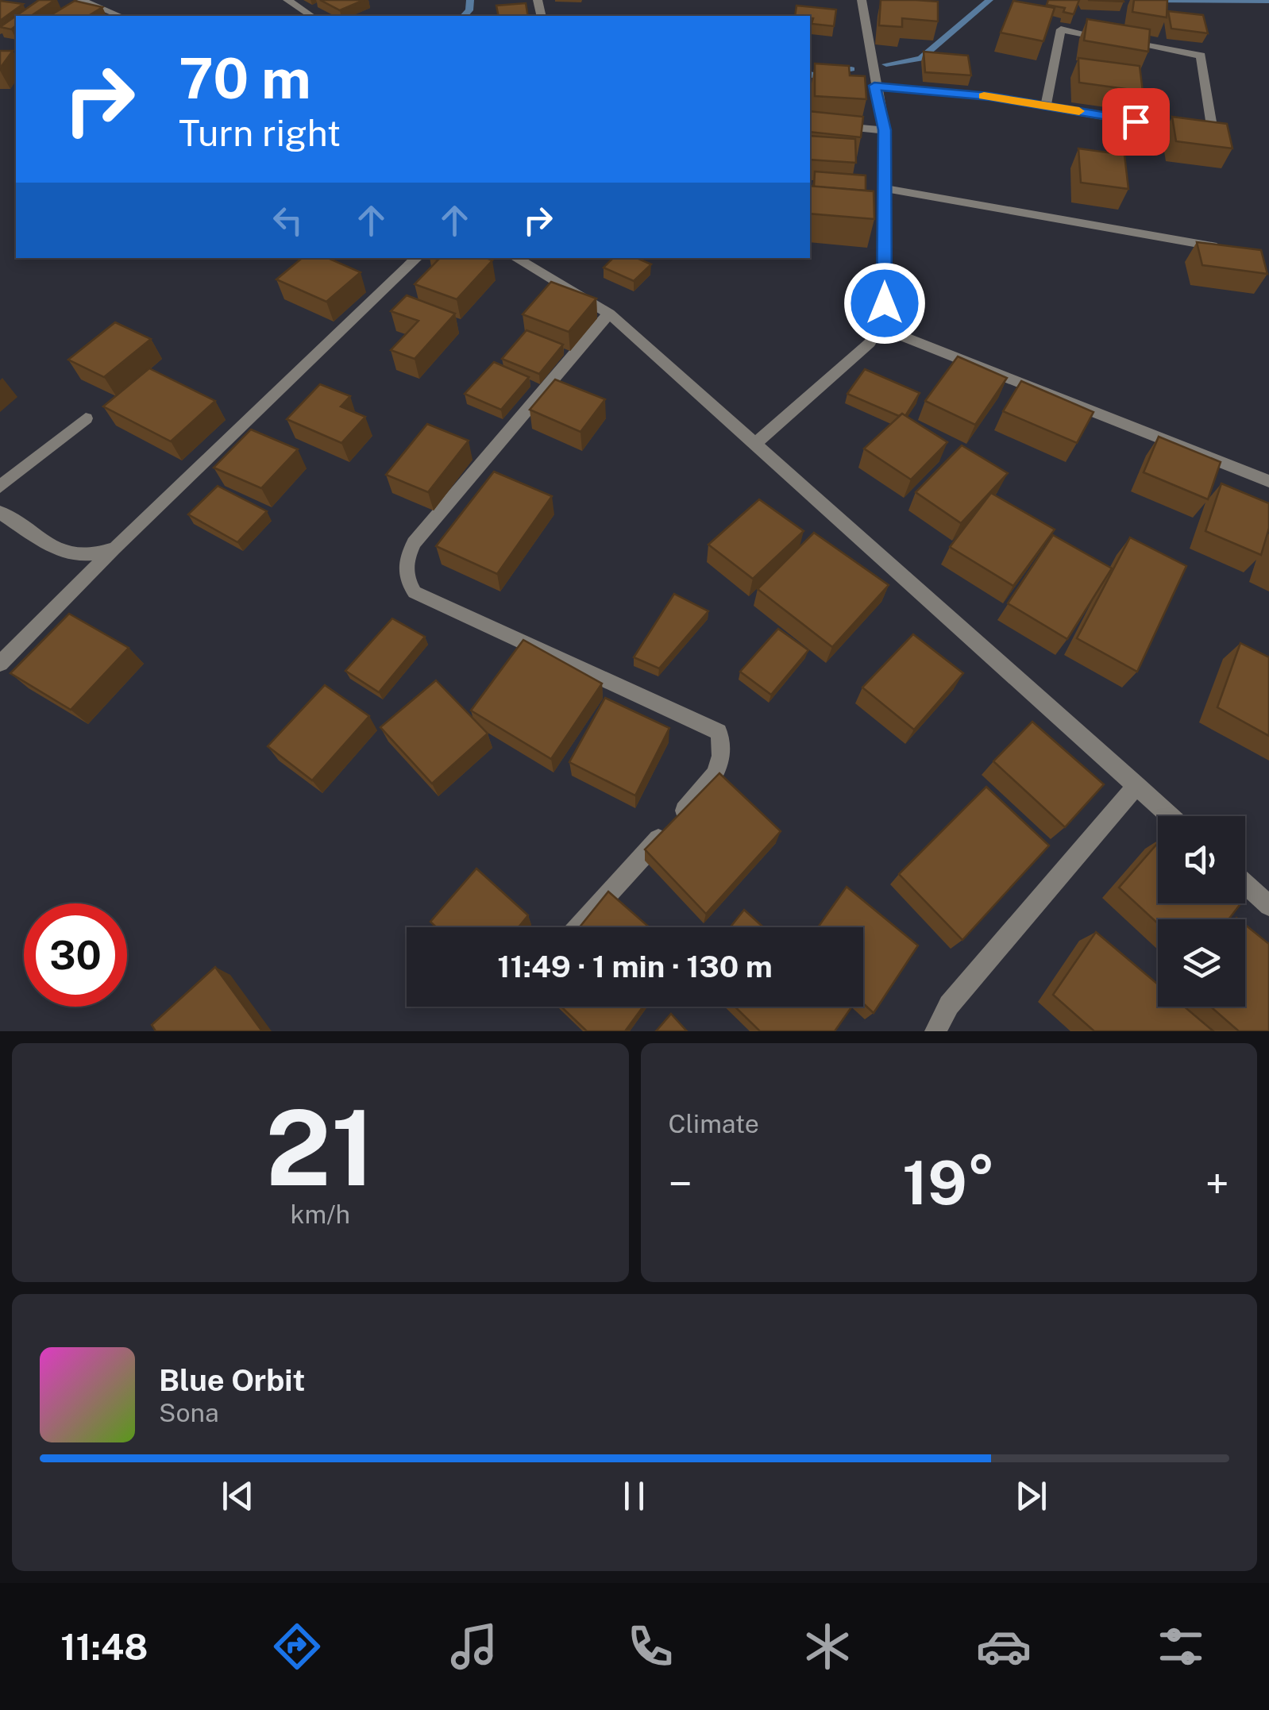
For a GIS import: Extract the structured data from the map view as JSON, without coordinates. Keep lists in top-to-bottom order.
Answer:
{
  "page": {
    "turn": ["70 m", "Turn right"],
    "limit": "30",
    "trip": "11:49 · 1 min · 130 m",
    "tile": [
      ["21", "km/h"],
      "Climate"
    ],
    "heat": ["−", "19°", "+"],
    "song": ["Blue Orbit", "Sona"],
    "tabs": "11:48"
  }
}
